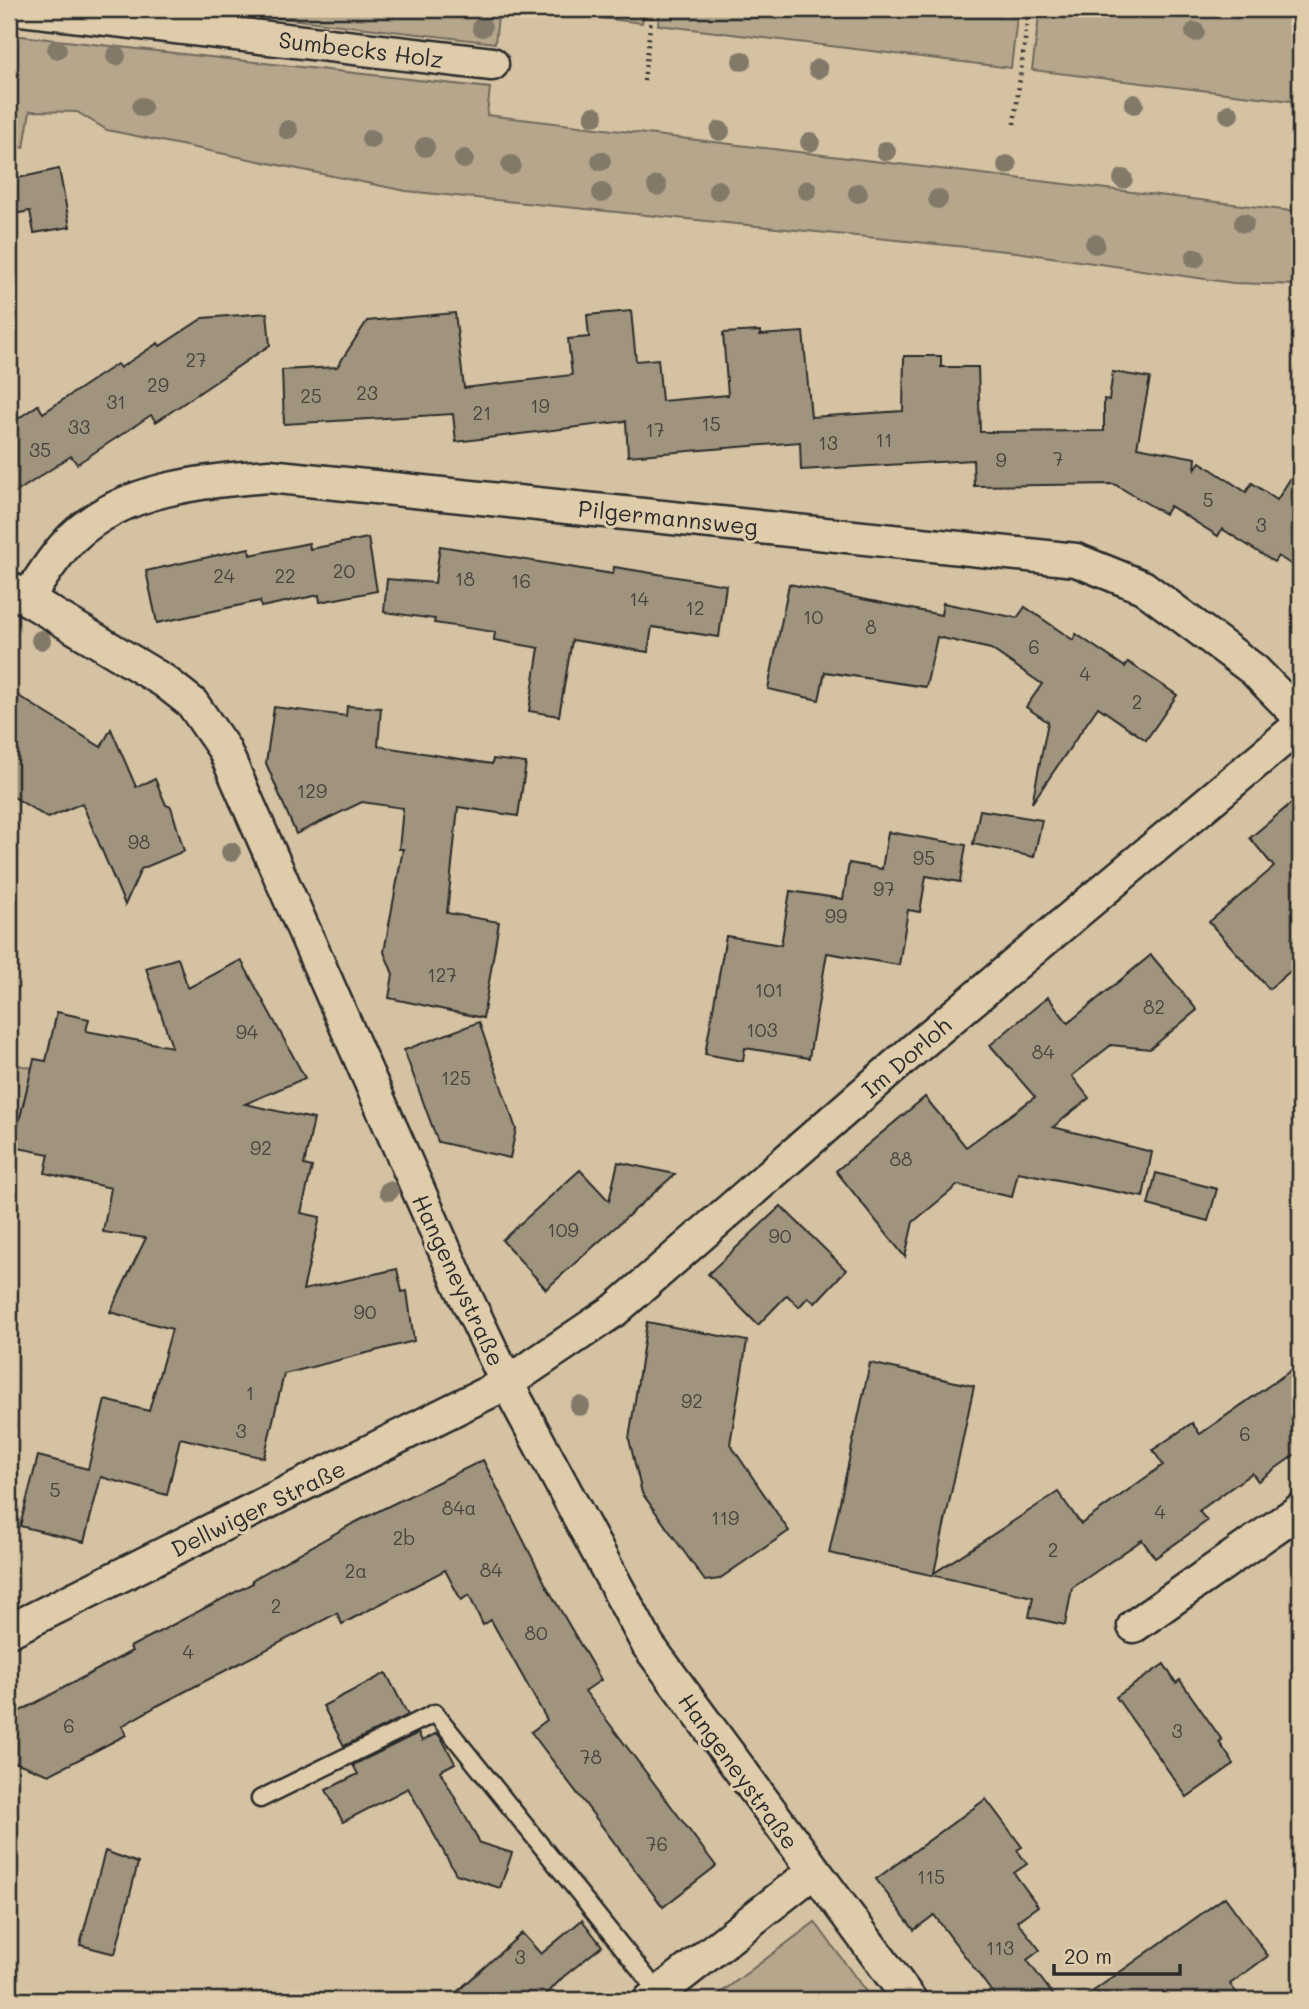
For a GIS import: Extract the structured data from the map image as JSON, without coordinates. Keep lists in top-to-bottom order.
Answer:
{
  "streets": {
    "street": [
      "Sumbecks Holz",
      "Pilgermannsweg",
      "Im Dorloh",
      "Hangeneystraße",
      "Dellwiger Straße"
    ]
  },
  "crossings": [
    ["Pilgermannsweg", "Hangeneystraße"],
    ["Im Dorloh", "Hangeneystraße"],
    ["Im Dorloh", "Dellwiger Straße"],
    ["Hangeneystraße", "Dellwiger Straße"]
  ],
  "house_numbers": [
    "27",
    "29",
    "23",
    "25",
    "31",
    "19",
    "21",
    "15",
    "33",
    "17",
    "11",
    "13",
    "35",
    "7",
    "9",
    "5",
    "3",
    "20",
    "24",
    "22",
    "18",
    "16",
    "14",
    "12",
    "10",
    "8",
    "6",
    "4",
    "2",
    "129",
    "98",
    "95",
    "97",
    "99",
    "127",
    "101",
    "82",
    "103",
    "94",
    "84",
    "125",
    "92",
    "88",
    "109",
    "90",
    "90",
    "1",
    "92",
    "3",
    "6",
    "5",
    "84a",
    "4",
    "119",
    "2b",
    "2",
    "84",
    "2a",
    "2",
    "80",
    "4",
    "6",
    "3",
    "78",
    "76",
    "115",
    "113",
    "3"
  ],
  "scale_bar": "20 m"
}
